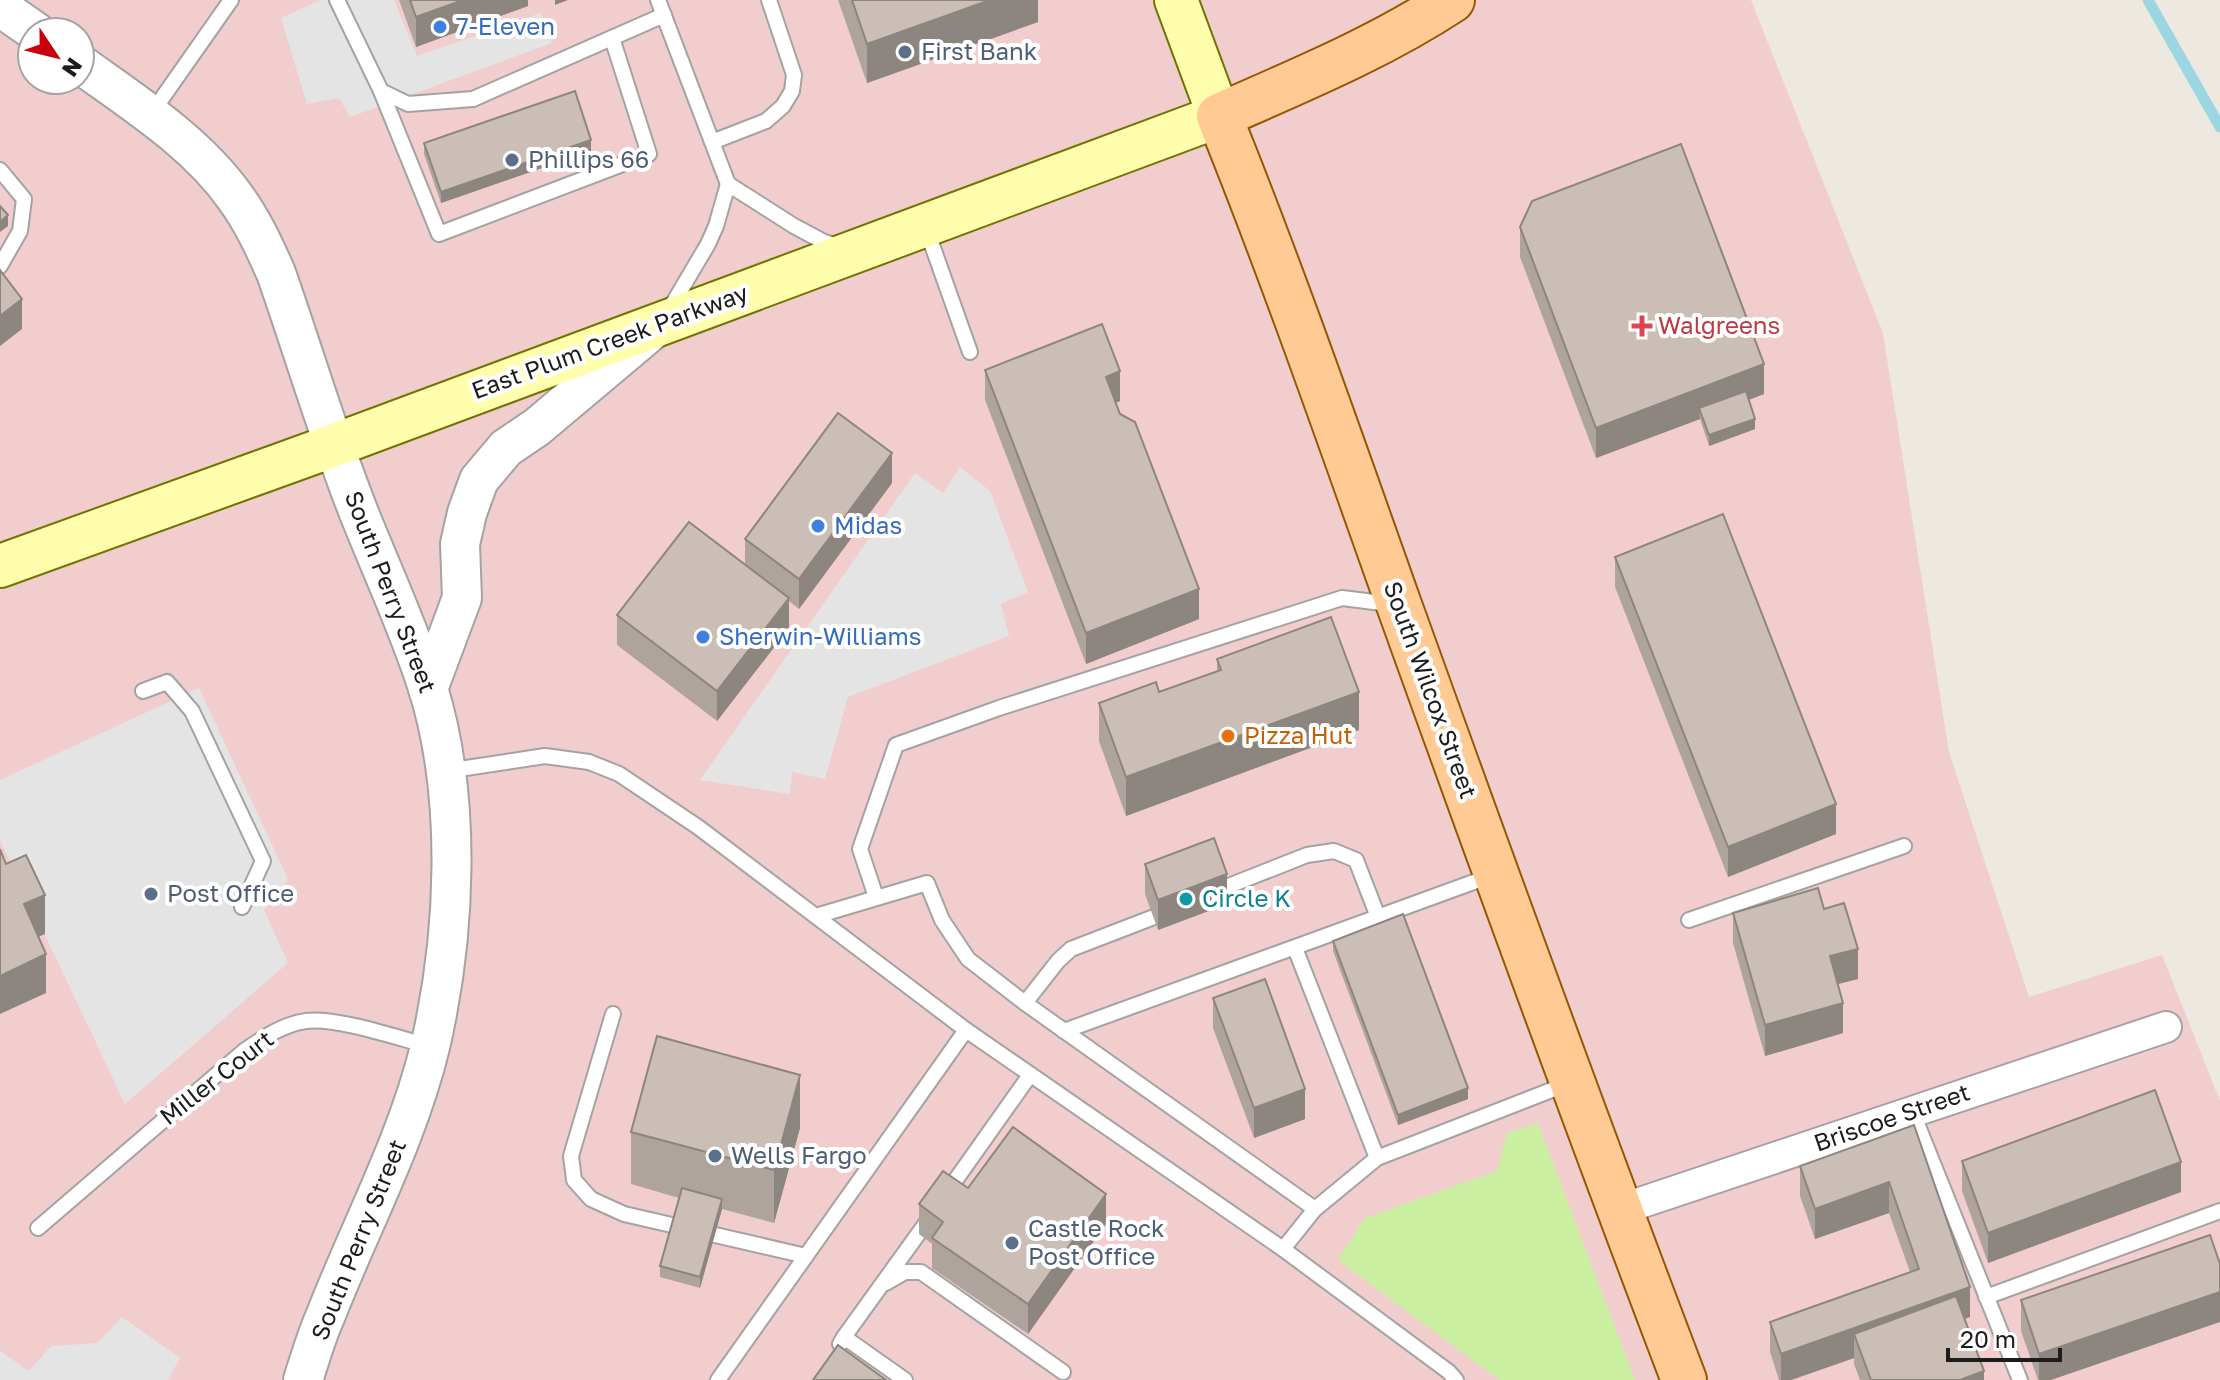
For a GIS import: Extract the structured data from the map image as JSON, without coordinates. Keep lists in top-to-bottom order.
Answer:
{
  "streets": {
    "main road": ["East Plum Creek Parkway", "South Wilcox Street"],
    "street": ["South Perry Street", "Briscoe Street"],
    "lane": ["Miller Court"]
  },
  "crossings": [
    ["East Plum Creek Parkway", "South Perry Street"],
    ["East Plum Creek Parkway", "South Wilcox Street"],
    ["South Perry Street", "Miller Court"],
    ["South Wilcox Street", "Briscoe Street"]
  ],
  "places": {
    "other": [
      "7-Eleven",
      "First Bank",
      "Phillips 66",
      "Midas",
      "Sherwin-Williams",
      "Pizza Hut",
      "Post Office",
      "Circle K",
      "Wells Fargo",
      "Castle Rock Post Office"
    ],
    "health": ["Walgreens"]
  },
  "scale_bar": "20 m",
  "north": "bottom right"
}
